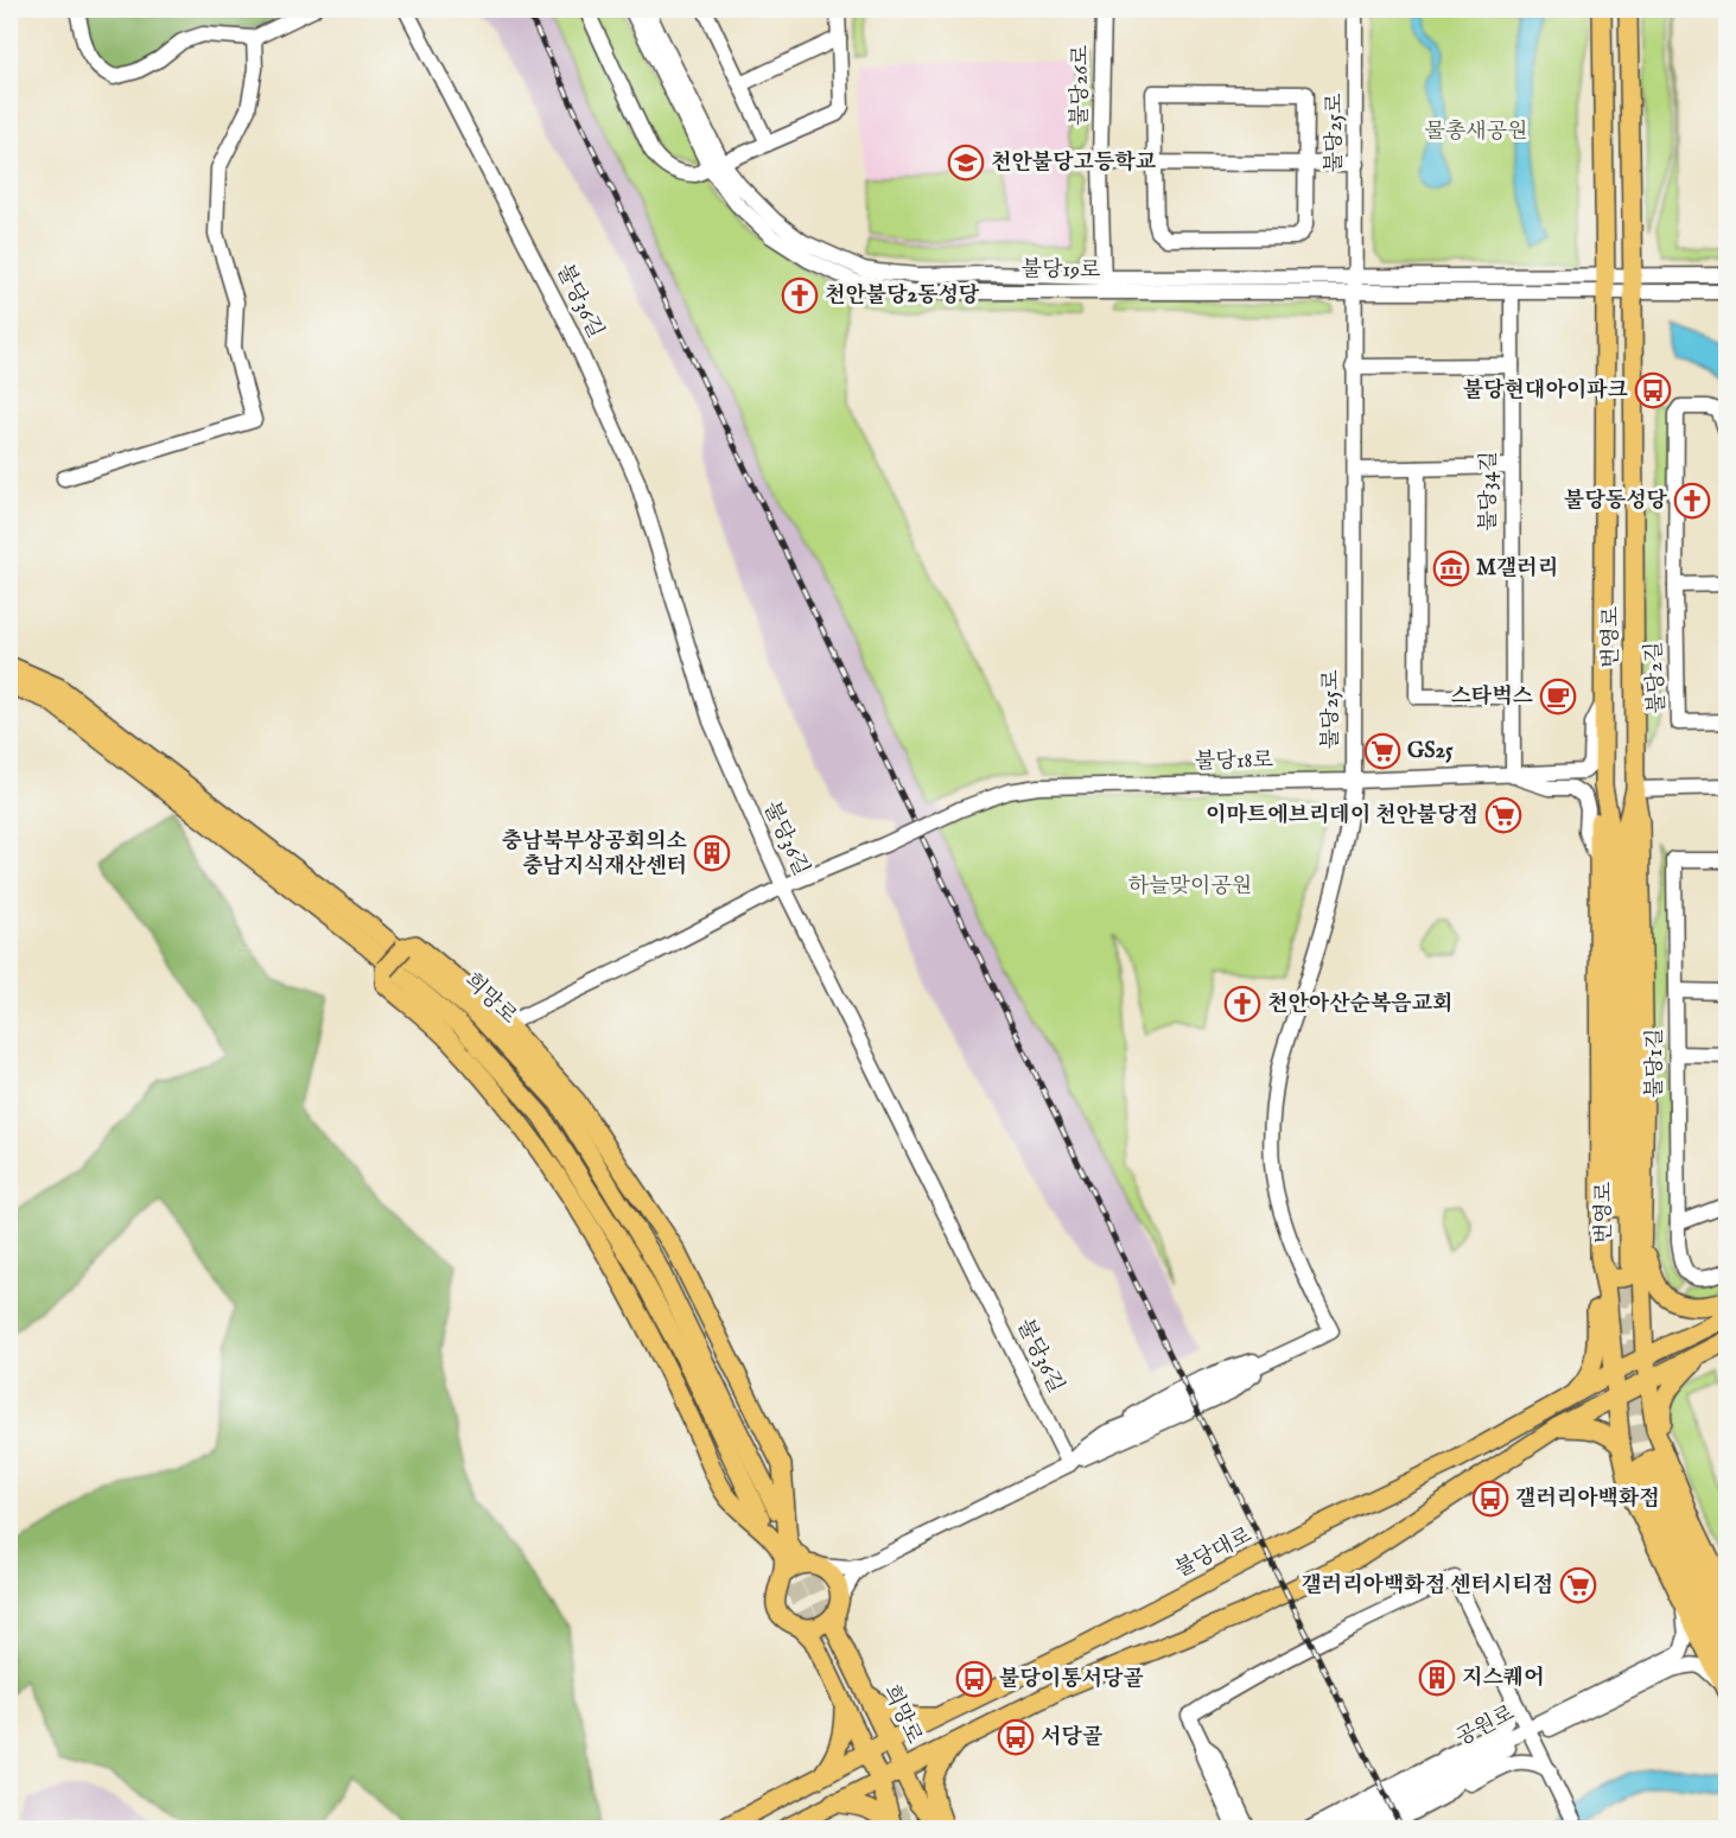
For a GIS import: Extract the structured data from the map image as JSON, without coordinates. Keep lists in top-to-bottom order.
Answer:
{
  "streets": {
    "main road": ["번영로", "희망로", "불당대로"],
    "street": [
      "불당26로",
      "불당25로",
      "불당19로",
      "불당36길",
      "불당34길",
      "불당2길",
      "불당18로",
      "불당1길",
      "공원로"
    ]
  },
  "crossings": [
    ["불당26로", "불당19로"],
    ["불당25로", "불당19로"],
    ["불당25로", "불당18로"],
    ["불당19로", "불당34길"],
    ["불당19로", "번영로"],
    ["불당36길", "불당18로"],
    ["불당34길", "불당18로"],
    ["번영로", "불당18로"],
    ["희망로", "불당대로"]
  ],
  "parks": ["물총새공원", "하늘맞이공원"],
  "places": {
    "school or university": ["천안불당고등학교"],
    "church": ["천안불당2동성당", "불당동성당", "천안아산순복음교회"],
    "bus stop": [
      "불당현대아이파크",
      "갤러리아백화점",
      "불당이통서당골",
      "서당골"
    ],
    "museum": ["M갤러리"],
    "cafe": ["스타벅스"],
    "supermarket": ["GS25", "이마트에브리데이 천안불당점", "갤러리아백화점 센터시티점"],
    "building": ["충남북부상공회의소 충남지식재산센터", "지스퀘어"]
  }
}
